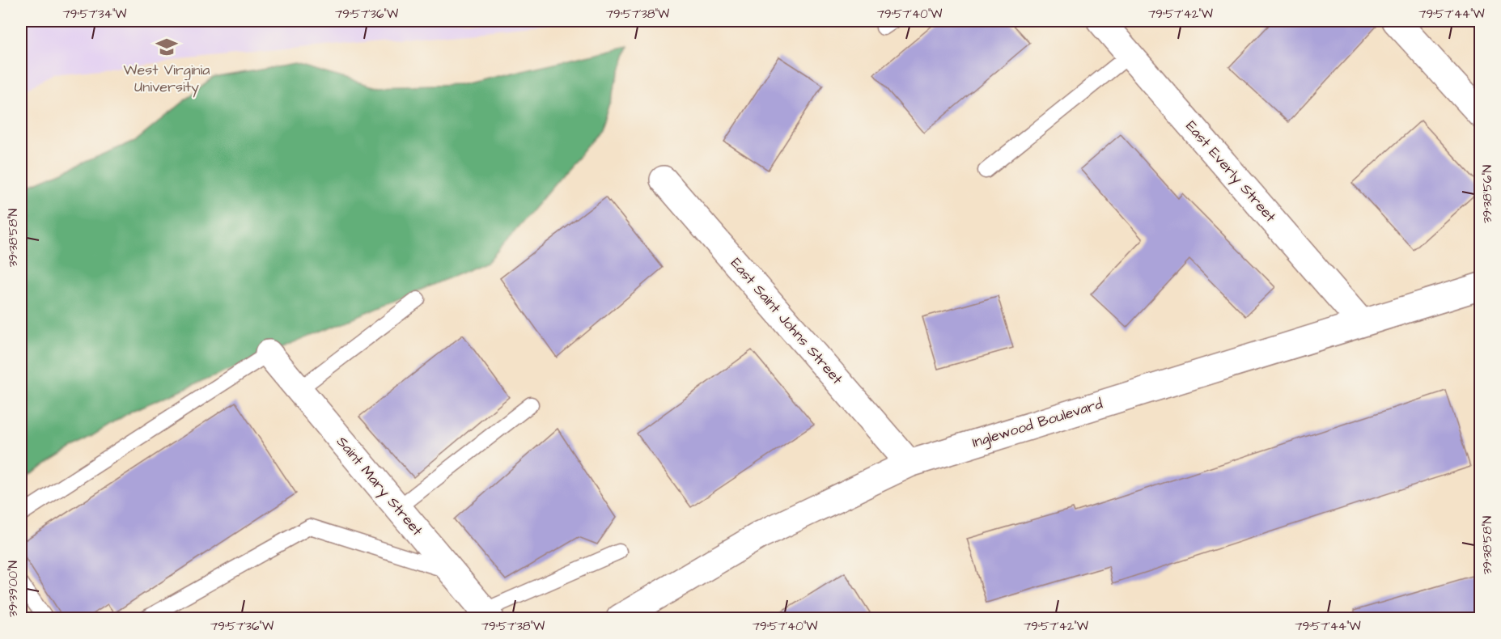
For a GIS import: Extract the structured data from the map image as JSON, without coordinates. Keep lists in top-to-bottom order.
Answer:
{
  "streets": {
    "street": [
      "East Everly Street",
      "East Saint Johns Street",
      "Inglewood Boulevard",
      "Saint Mary Street"
    ]
  },
  "crossings": [
    ["East Everly Street", "Inglewood Boulevard"],
    ["East Saint Johns Street", "Inglewood Boulevard"]
  ],
  "places": {
    "school or university": ["West Virginia University"]
  },
  "coordinates": [
    "79°57'34\"W",
    "79°57'36\"W",
    "79°57'38\"W",
    "79°57'40\"W",
    "79°57'42\"W",
    "79°57'44\"W",
    "39°38'56\"N",
    "39°38'58\"N",
    "39°39'00\"N"
  ]
}
